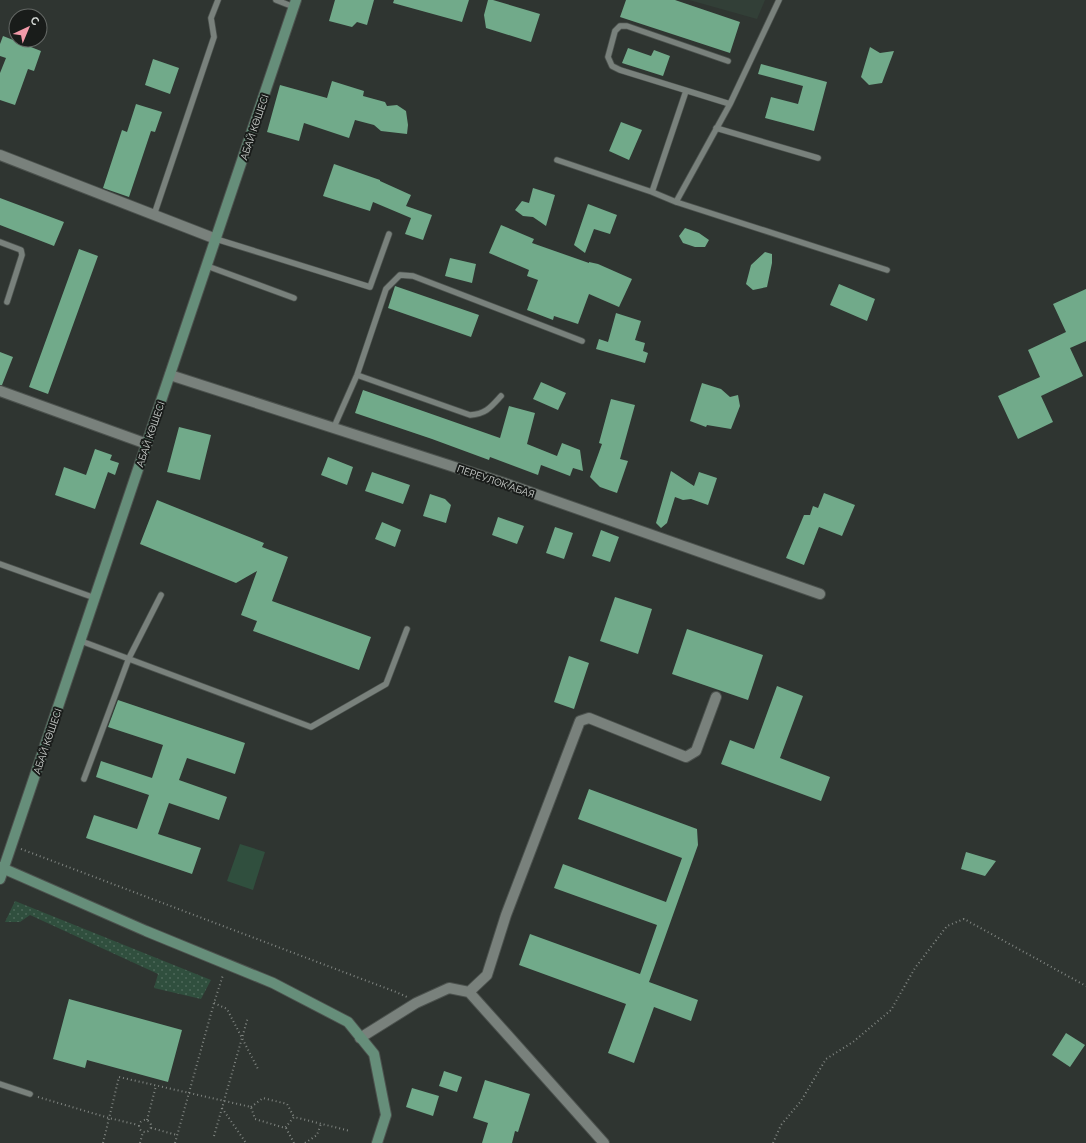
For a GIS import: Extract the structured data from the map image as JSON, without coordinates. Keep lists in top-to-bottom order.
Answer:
{
  "streets": {
    "main road": ["АБАЙ КӨШЕСІ"],
    "street": ["ПЕРЕУЛОК АБАЯ"]
  },
  "crossings": [
    ["АБАЙ КӨШЕСІ", "ПЕРЕУЛОК АБАЯ"]
  ],
  "north": "top right"
}
